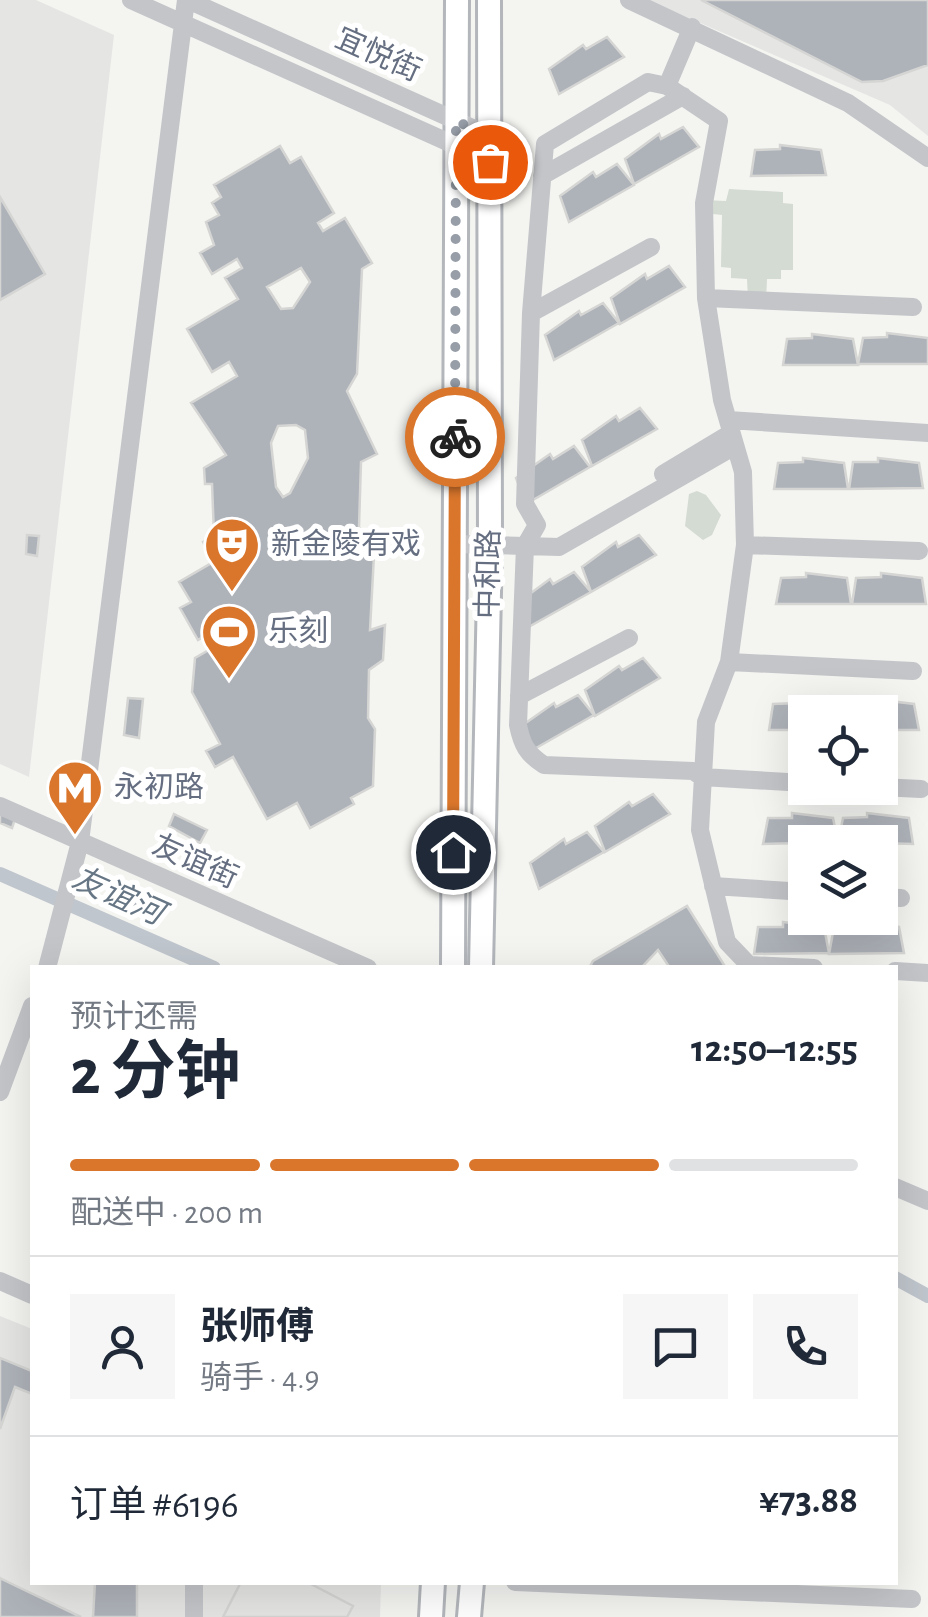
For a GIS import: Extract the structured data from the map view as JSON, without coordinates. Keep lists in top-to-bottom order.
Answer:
{
  "streets": {
    "main road": ["中和路"],
    "street": ["宜悦街", "友谊街"]
  },
  "crossings": [
    ["宜悦街", "中和路"]
  ],
  "water": ["友谊河"],
  "places": {
    "theatre": ["新金陵有戏"],
    "sports": ["乐刻"],
    "metro station": ["永初路"]
  },
  "page": {
    "heading": ["2 分钟", "预计还需", "12:50–12:55"],
    "panel": [
      "张师傅",
      "骑手 · 4.9",
      "订单 #6196",
      "¥73.88"
    ],
    "bar": "配送中 · 200 m"
  }
}
